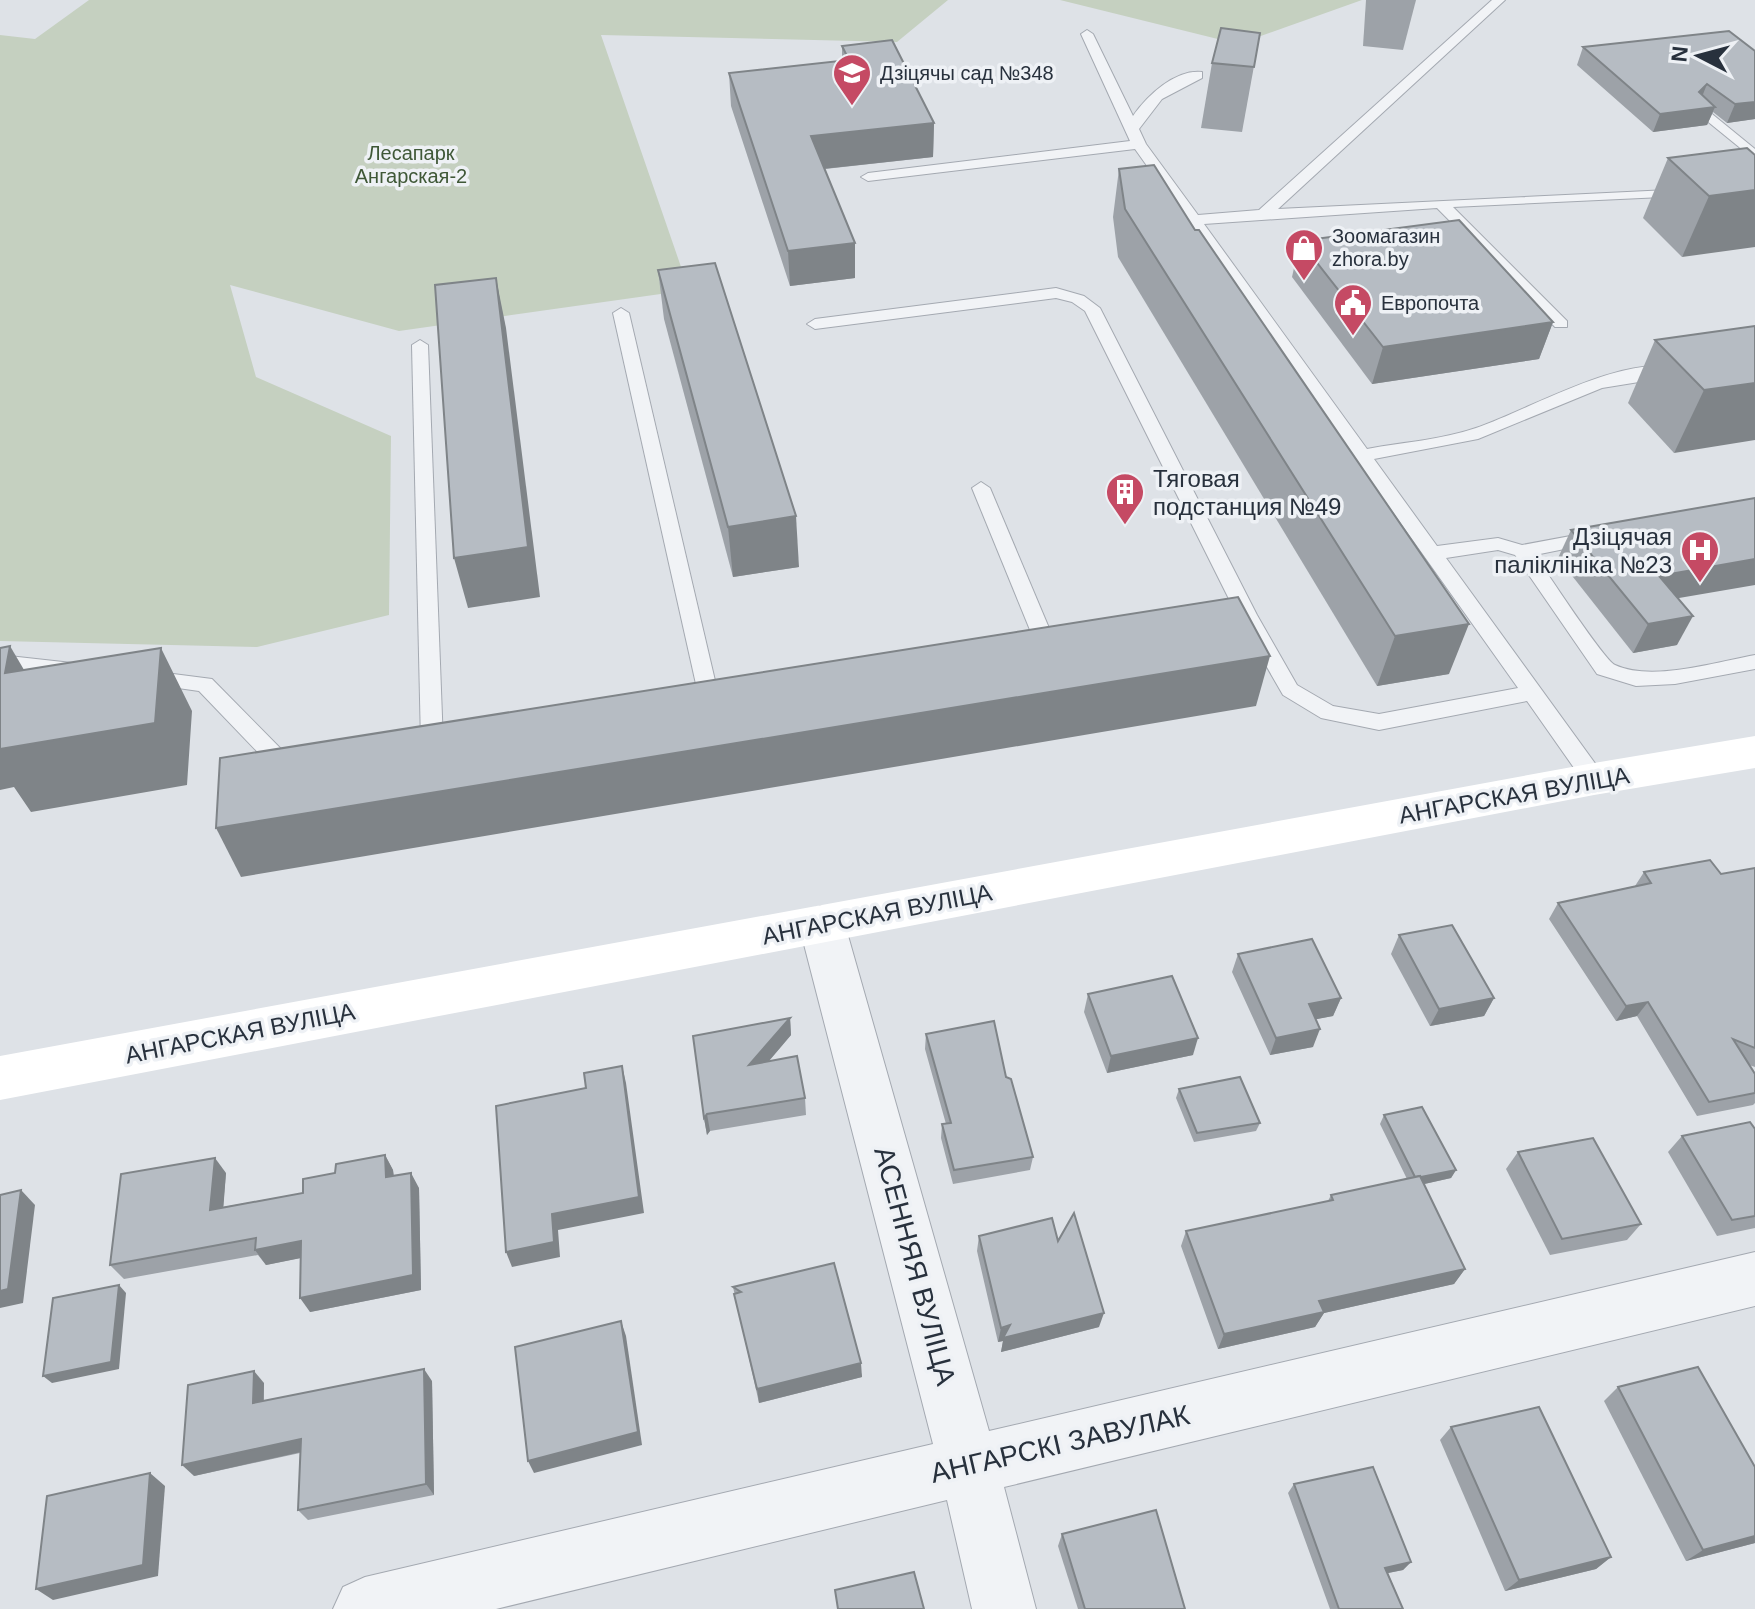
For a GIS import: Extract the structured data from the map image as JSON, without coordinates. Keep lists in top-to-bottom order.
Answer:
{
  "streets": {
    "main road": ["АНГАРСКАЯ ВУЛІЦА"],
    "street": ["АСЕННЯЯ ВУЛІЦА", "АНГАРСКІ ЗАВУЛАК"]
  },
  "crossings": [
    ["АНГАРСКАЯ ВУЛІЦА", "АСЕННЯЯ ВУЛІЦА"],
    ["АСЕННЯЯ ВУЛІЦА", "АНГАРСКІ ЗАВУЛАК"]
  ],
  "parks": ["Лесапарк Ангарская-2"],
  "places": {
    "school or university": ["Дзіцячы сад №348"],
    "shop": ["Зоомагазин zhora.by"],
    "public building": ["Европочта"],
    "building": ["Тяговая подстанция №49"],
    "hospital": ["Дзіцячая паліклініка №23"]
  },
  "north": "left"
}
